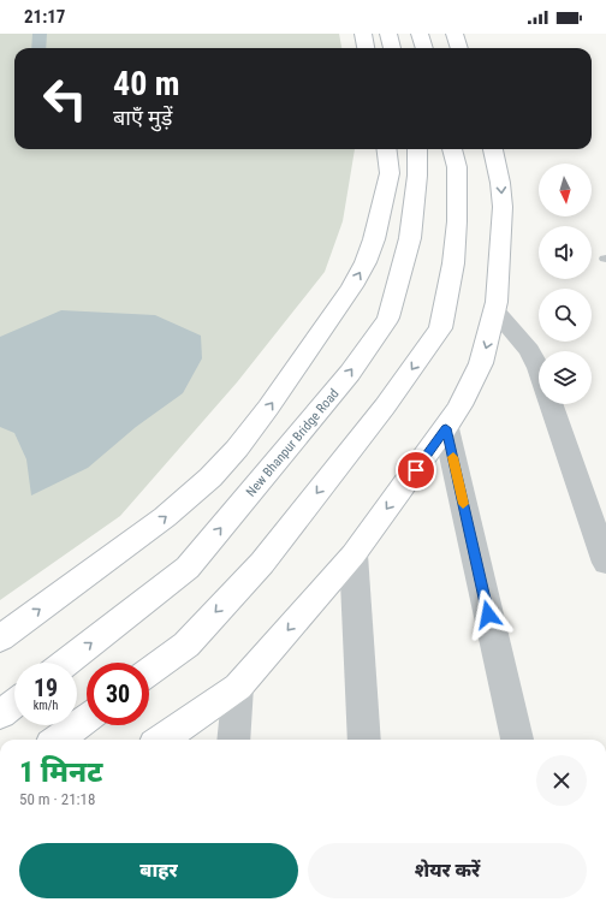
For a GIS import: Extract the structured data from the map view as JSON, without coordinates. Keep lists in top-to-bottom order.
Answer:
{
  "streets": {
    "street": ["New Bhanpur Bridge Road"]
  },
  "north": "bottom",
  "page": {
    "status": "21:17",
    "turn": ["40 m", "बाएँ मुड़ें"],
    "speed": "19 km/h",
    "limit": "30",
    "heading": ["1 मिनट", "50 m · 21:18"],
    "buttons": ["बाहर", "शेयर करें"]
  }
}
